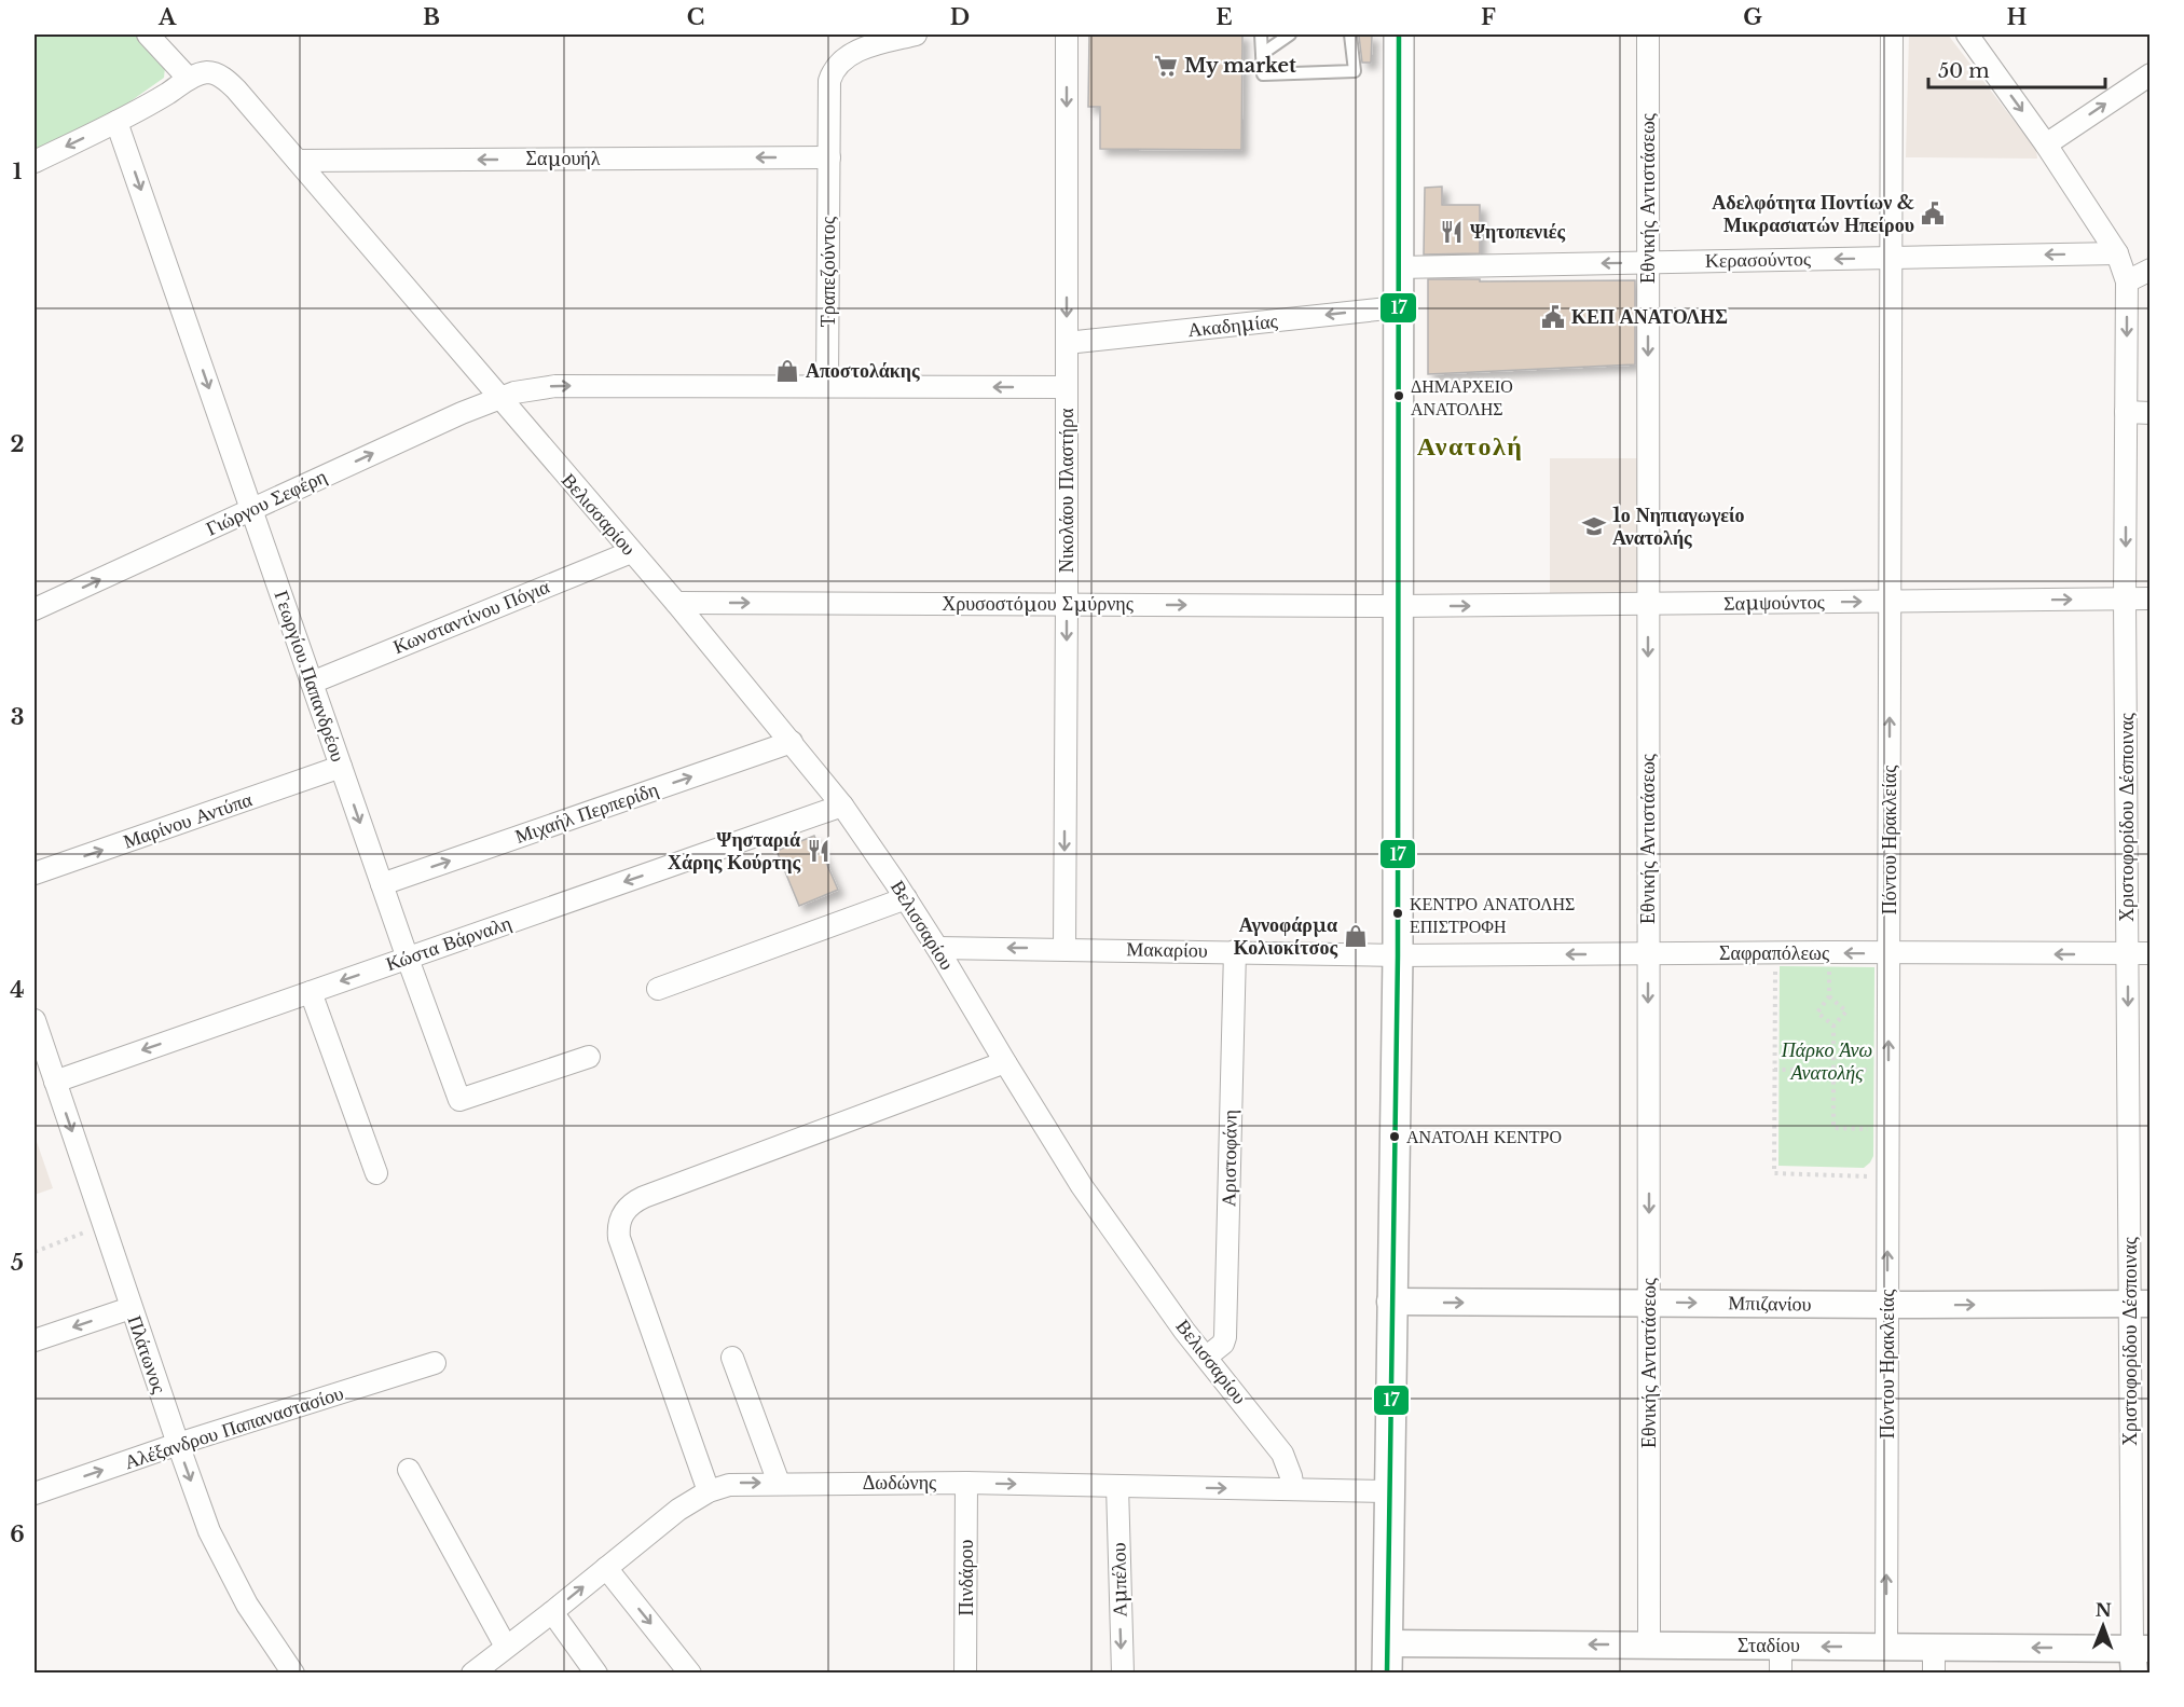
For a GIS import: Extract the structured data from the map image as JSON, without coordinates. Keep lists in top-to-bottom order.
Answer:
{
  "streets": {
    "street": [
      "Σαμουήλ",
      "Εθνικής Αντιστάσεως",
      "Κερασούντος",
      "Τραπεζούντος",
      "Ακαδημίας",
      "Νικολάου Πλαστήρα",
      "Γιώργου Σεφέρη",
      "Βελισσαρίου",
      "Σαμψούντος",
      "Χρυσοστόμου Σμύρνης",
      "Κωνσταντίνου Πόγια",
      "Γεωργίου Παπανδρέου",
      "Μιχαήλ Περπερίδη",
      "Χριστοφορίδου Δέσποινας",
      "Μαρίνου Αντύπα",
      "Πόντου Ηρακλείας",
      "Κώστα Βάρναλη",
      "Μακαρίου",
      "Σαφραπόλεως",
      "Αριστοφάνη",
      "Μπιζανίου",
      "Πλάτωνος",
      "Αλέξανδρου Παπαναστασίου",
      "Δωδώνης",
      "Πινδάρου",
      "Αμπέλου",
      "Σταδίου"
    ]
  },
  "crossings": [
    ["Σαμουήλ", "Τραπεζούντος"],
    ["Σαμουήλ", "Βελισσαρίου"],
    ["Εθνικής Αντιστάσεως", "Κερασούντος"],
    ["Εθνικής Αντιστάσεως", "Σαμψούντος"],
    ["Εθνικής Αντιστάσεως", "Σαφραπόλεως"],
    ["Εθνικής Αντιστάσεως", "Μπιζανίου"],
    ["Εθνικής Αντιστάσεως", "Σταδίου"],
    ["Κερασούντος", "Χριστοφορίδου Δέσποινας"],
    ["Κερασούντος", "Πόντου Ηρακλείας"],
    ["Τραπεζούντος", "Γιώργου Σεφέρη"],
    ["Ακαδημίας", "Νικολάου Πλαστήρα"],
    ["Νικολάου Πλαστήρα", "Γιώργου Σεφέρη"],
    ["Νικολάου Πλαστήρα", "Χρυσοστόμου Σμύρνης"],
    ["Νικολάου Πλαστήρα", "Μακαρίου"],
    ["Γιώργου Σεφέρη", "Βελισσαρίου"],
    ["Γιώργου Σεφέρη", "Γεωργίου Παπανδρέου"],
    ["Βελισσαρίου", "Χρυσοστόμου Σμύρνης"],
    ["Βελισσαρίου", "Κωνσταντίνου Πόγια"],
    ["Βελισσαρίου", "Μιχαήλ Περπερίδη"],
    ["Βελισσαρίου", "Κώστα Βάρναλη"],
    ["Βελισσαρίου", "Μακαρίου"],
    ["Βελισσαρίου", "Αριστοφάνη"],
    ["Βελισσαρίου", "Δωδώνης"],
    ["Σαμψούντος", "Χρυσοστόμου Σμύρνης"],
    ["Σαμψούντος", "Χριστοφορίδου Δέσποινας"],
    ["Σαμψούντος", "Πόντου Ηρακλείας"],
    ["Κωνσταντίνου Πόγια", "Γεωργίου Παπανδρέου"],
    ["Γεωργίου Παπανδρέου", "Μιχαήλ Περπερίδη"],
    ["Γεωργίου Παπανδρέου", "Μαρίνου Αντύπα"],
    ["Γεωργίου Παπανδρέου", "Κώστα Βάρναλη"],
    ["Χριστοφορίδου Δέσποινας", "Σαφραπόλεως"],
    ["Χριστοφορίδου Δέσποινας", "Μπιζανίου"],
    ["Χριστοφορίδου Δέσποινας", "Σταδίου"],
    ["Πόντου Ηρακλείας", "Σαφραπόλεως"],
    ["Πόντου Ηρακλείας", "Μπιζανίου"],
    ["Πόντου Ηρακλείας", "Σταδίου"],
    ["Κώστα Βάρναλη", "Πλάτωνος"],
    ["Μακαρίου", "Σαφραπόλεως"],
    ["Μακαρίου", "Αριστοφάνη"],
    ["Πλάτωνος", "Αλέξανδρου Παπαναστασίου"],
    ["Δωδώνης", "Πινδάρου"],
    ["Δωδώνης", "Αμπέλου"]
  ],
  "one_way": [
    "Σαμουήλ",
    "Εθνικής Αντιστάσεως",
    "Κερασούντος",
    "Ακαδημίας",
    "Νικολάου Πλαστήρα",
    "Σαμψούντος",
    "Χρυσοστόμου Σμύρνης",
    "Γεωργίου Παπανδρέου",
    "Χριστοφορίδου Δέσποινας",
    "Μαρίνου Αντύπα",
    "Πόντου Ηρακλείας",
    "Κώστα Βάρναλη",
    "Σαφραπόλεως",
    "Μπιζανίου",
    "Πλάτωνος",
    "Δωδώνης",
    "Αμπέλου",
    "Σταδίου"
  ],
  "districts": ["Ανατολή"],
  "parks": ["Πάρκο Άνω Ανατολής"],
  "places": {
    "supermarket": ["My market"],
    "public building": ["Αδελφότητα Ποντίων & Μικρασιατών Ηπείρου", "ΚΕΠ ΑΝΑΤΟΛΗΣ"],
    "restaurant": ["Ψητοπενιές", "Ψησταριά Χάρης Κούρτης"],
    "shop": ["Αποστολάκης", "Αγνοφάρμα Κολιοκίτσος"],
    "other": ["ΔΗΜΑΡΧΕΙΟ ΑΝΑΤΟΛΗΣ", "ΚΕΝΤΡΟ ΑΝΑΤΟΛΗΣ ΕΠΙΣΤΡΟΦΗ", "ΑΝΑΤΟΛΗ ΚΕΝΤΡΟ"],
    "school or university": ["1ο Νηπιαγωγείο Ανατολής"]
  },
  "lines": ["transit line 17"],
  "scale_bar": "50 m",
  "north": "top",
  "grid": {
    "columns": [
      "A",
      "B",
      "C",
      "D",
      "E",
      "F",
      "G",
      "H"
    ],
    "rows": [
      "1",
      "2",
      "3",
      "4",
      "5",
      "6"
    ]
  }
}
